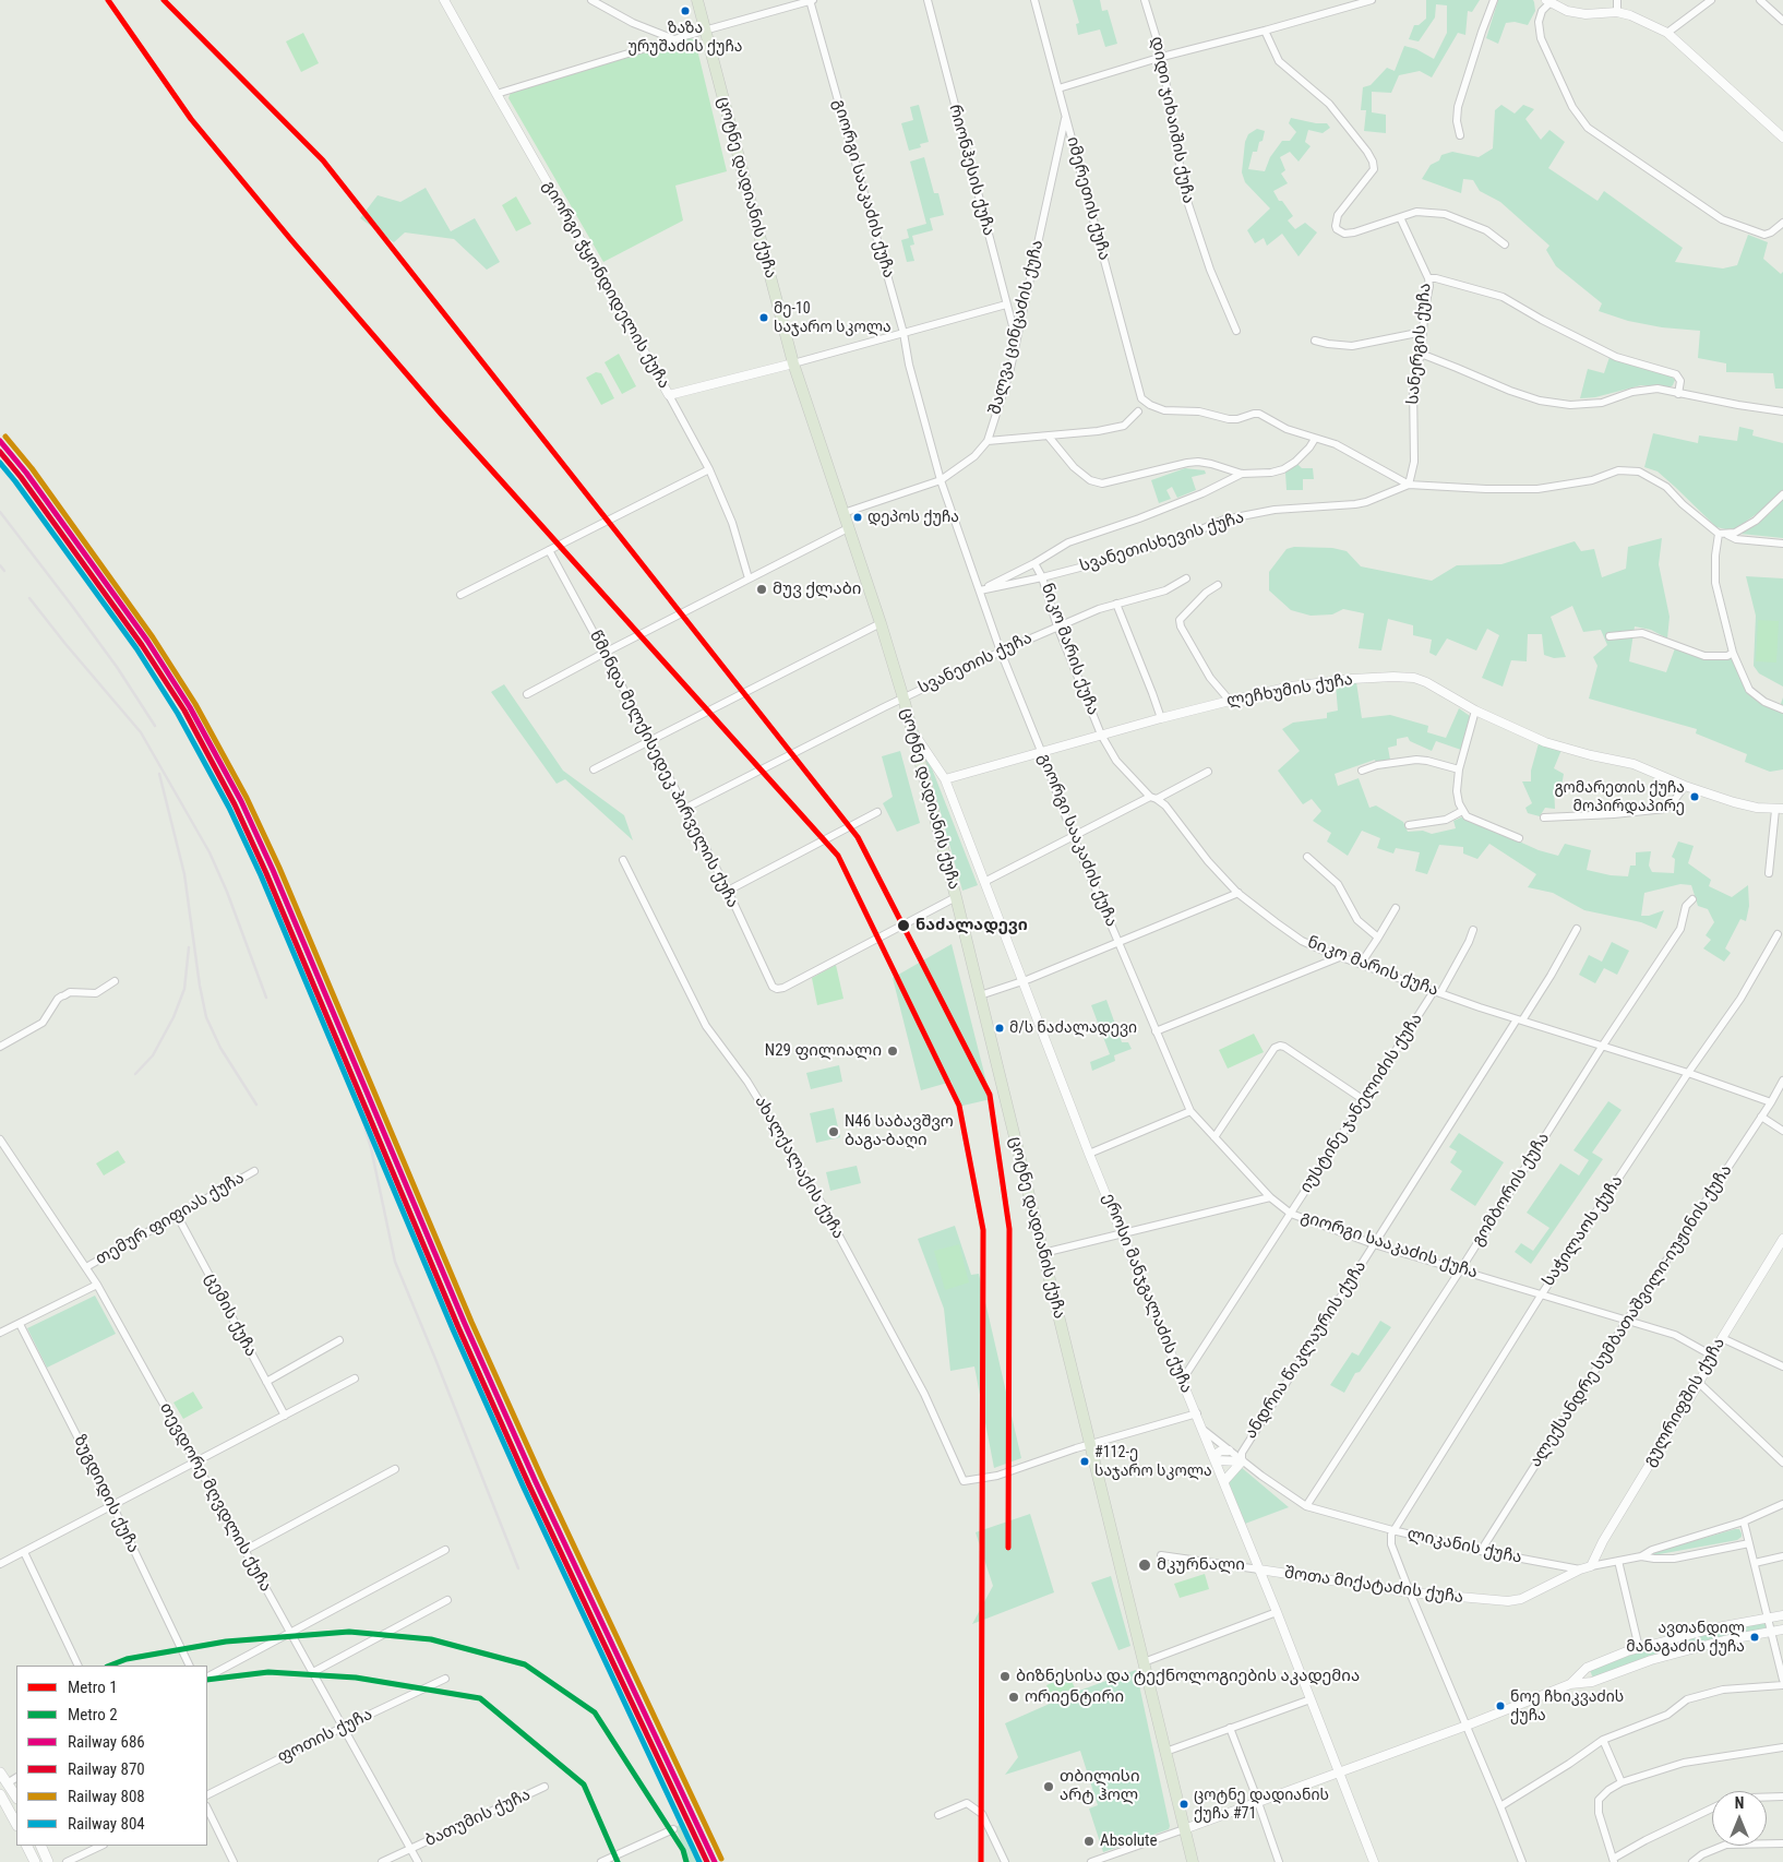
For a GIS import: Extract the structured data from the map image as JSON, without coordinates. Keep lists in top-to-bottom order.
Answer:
{
  "streets": {
    "main road": ["ცოტნე დადიანის ქუჩა"],
    "street": [
      "დიდი ჯიხაიშის ქუჩა",
      "რიონჰესის ქუჩა",
      "გიორგი სააკაძის ქუჩა",
      "იმერეთის ქუჩა",
      "გიორგი ჭყონდიდელის ქუჩა",
      "შალვა ცინცაძის ქუჩა",
      "სანერგის ქუჩა",
      "სვანეთისხევის ქუჩა",
      "ნიკო მარის ქუჩა",
      "სვანეთის ქუჩა",
      "ლეჩხუმის ქუჩა",
      "წმინდა მელქისედეკ პირველის ქუჩა",
      "იუსტინე ჯანელიძის ქუჩა",
      "ახალქალაქის ქუჩა",
      "გომბორის ქუჩა",
      "თემურ ფიფიას ქუჩა",
      "საჭილაოს ქუჩა",
      "ეროსი მანჯგალაძის ქუჩა",
      "ცემის ქუჩა",
      "ალექსანდრე სუმბათაშვილი-იუჟინის ქუჩა",
      "ანდრია წიკლაურის ქუჩა",
      "გულრიფშის ქუჩა",
      "ზუგდიდის ქუჩა",
      "თევდორე მღვდლის ქუჩა",
      "ლიკანის ქუჩა",
      "შოთა მიქატაძის ქუჩა",
      "ფოთის ქუჩა",
      "ბათუმის ქუჩა"
    ]
  },
  "crossings": [
    ["რიონჰესის ქუჩა", "შალვა ცინცაძის ქუჩა"],
    ["ცოტნე დადიანის ქუჩა", "შალვა ცინცაძის ქუჩა"],
    ["ცოტნე დადიანის ქუჩა", "სვანეთის ქუჩა"],
    ["ცოტნე დადიანის ქუჩა", "წმინდა მელქისედეკ პირველის ქუჩა"],
    ["ცოტნე დადიანის ქუჩა", "ახალქალაქის ქუჩა"],
    ["ცოტნე დადიანის ქუჩა", "ეროსი მანჯგალაძის ქუჩა"],
    ["გიორგი სააკაძის ქუჩა", "შალვა ცინცაძის ქუჩა"],
    ["გიორგი სააკაძის ქუჩა", "სვანეთისხევის ქუჩა"],
    ["გიორგი სააკაძის ქუჩა", "ნიკო მარის ქუჩა"],
    ["გიორგი სააკაძის ქუჩა", "სვანეთის ქუჩა"],
    ["გიორგი სააკაძის ქუჩა", "ლეჩხუმის ქუჩა"],
    ["გიორგი სააკაძის ქუჩა", "იუსტინე ჯანელიძის ქუჩა"],
    ["გიორგი სააკაძის ქუჩა", "გომბორის ქუჩა"],
    ["გიორგი სააკაძის ქუჩა", "საჭილაოს ქუჩა"],
    ["გიორგი სააკაძის ქუჩა", "ალექსანდრე სუმბათაშვილი-იუჟინის ქუჩა"],
    ["გიორგი სააკაძის ქუჩა", "ანდრია წიკლაურის ქუჩა"],
    ["გიორგი სააკაძის ქუჩა", "გულრიფშის ქუჩა"],
    ["იმერეთის ქუჩა", "შალვა ცინცაძის ქუჩა"],
    ["სანერგის ქუჩა", "სვანეთისხევის ქუჩა"],
    ["სვანეთისხევის ქუჩა", "ნიკო მარის ქუჩა"],
    ["ნიკო მარის ქუჩა", "სვანეთის ქუჩა"],
    ["ნიკო მარის ქუჩა", "ლეჩხუმის ქუჩა"],
    ["ნიკო მარის ქუჩა", "იუსტინე ჯანელიძის ქუჩა"],
    ["ნიკო მარის ქუჩა", "გომბორის ქუჩა"],
    ["ნიკო მარის ქუჩა", "საჭილაოს ქუჩა"],
    ["ნიკო მარის ქუჩა", "ალექსანდრე სუმბათაშვილი-იუჟინის ქუჩა"],
    ["ნიკო მარის ქუჩა", "ანდრია წიკლაურის ქუჩა"],
    ["სვანეთის ქუჩა", "წმინდა მელქისედეკ პირველის ქუჩა"],
    ["ლეჩხუმის ქუჩა", "ეროსი მანჯგალაძის ქუჩა"],
    ["იუსტინე ჯანელიძის ქუჩა", "ეროსი მანჯგალაძის ქუჩა"],
    ["გომბორის ქუჩა", "ლიკანის ქუჩა"],
    ["თემურ ფიფიას ქუჩა", "ცემის ქუჩა"],
    ["თემურ ფიფიას ქუჩა", "ზუგდიდის ქუჩა"],
    ["თემურ ფიფიას ქუჩა", "თევდორე მღვდლის ქუჩა"],
    ["საჭილაოს ქუჩა", "ლიკანის ქუჩა"],
    ["ეროსი მანჯგალაძის ქუჩა", "ლიკანის ქუჩა"],
    ["ეროსი მანჯგალაძის ქუჩა", "შოთა მიქატაძის ქუჩა"],
    ["ალექსანდრე სუმბათაშვილი-იუჟინის ქუჩა", "ლიკანის ქუჩა"],
    ["ანდრია წიკლაურის ქუჩა", "ლიკანის ქუჩა"],
    ["გულრიფშის ქუჩა", "ლიკანის ქუჩა"],
    ["თევდორე მღვდლის ქუჩა", "ფოთის ქუჩა"],
    ["თევდორე მღვდლის ქუჩა", "ბათუმის ქუჩა"],
    ["ლიკანის ქუჩა", "შოთა მიქატაძის ქუჩა"]
  ],
  "places": [
    "ზაზა ურუშაძის ქუჩა",
    "მე-10 საჯარო სკოლა",
    "დეპოს ქუჩა",
    "მუვ ქლაბი",
    "გომარეთის ქუჩა მოპირდაპირე",
    "ნაძალადევი",
    "მ/ს ნაძალადევი",
    "N29 ფილიალი",
    "N46 საბავშვო ბაგა-ბაღი",
    "#112-ე საჯარო სკოლა",
    "მკურნალი",
    "ავთანდილ მანაგაძის ქუჩა",
    "ბიზნესისა და ტექნოლოგიების აკადემია",
    "ორიენტირი",
    "ნოე ჩხიკვაძის ქუჩა",
    "თბილისი არტ ჰოლ",
    "ცოტნე დადიანის ქუჩა #71",
    "Absolute"
  ],
  "lines": [
    "metro line 1",
    "rail line 808",
    "rail line 686",
    "rail line 870",
    "rail line 804",
    "metro line 2"
  ],
  "legend": [
    "Metro 1",
    "Metro 2",
    "Railway 686",
    "Railway 870",
    "Railway 808",
    "Railway 804"
  ],
  "north": "top"
}
